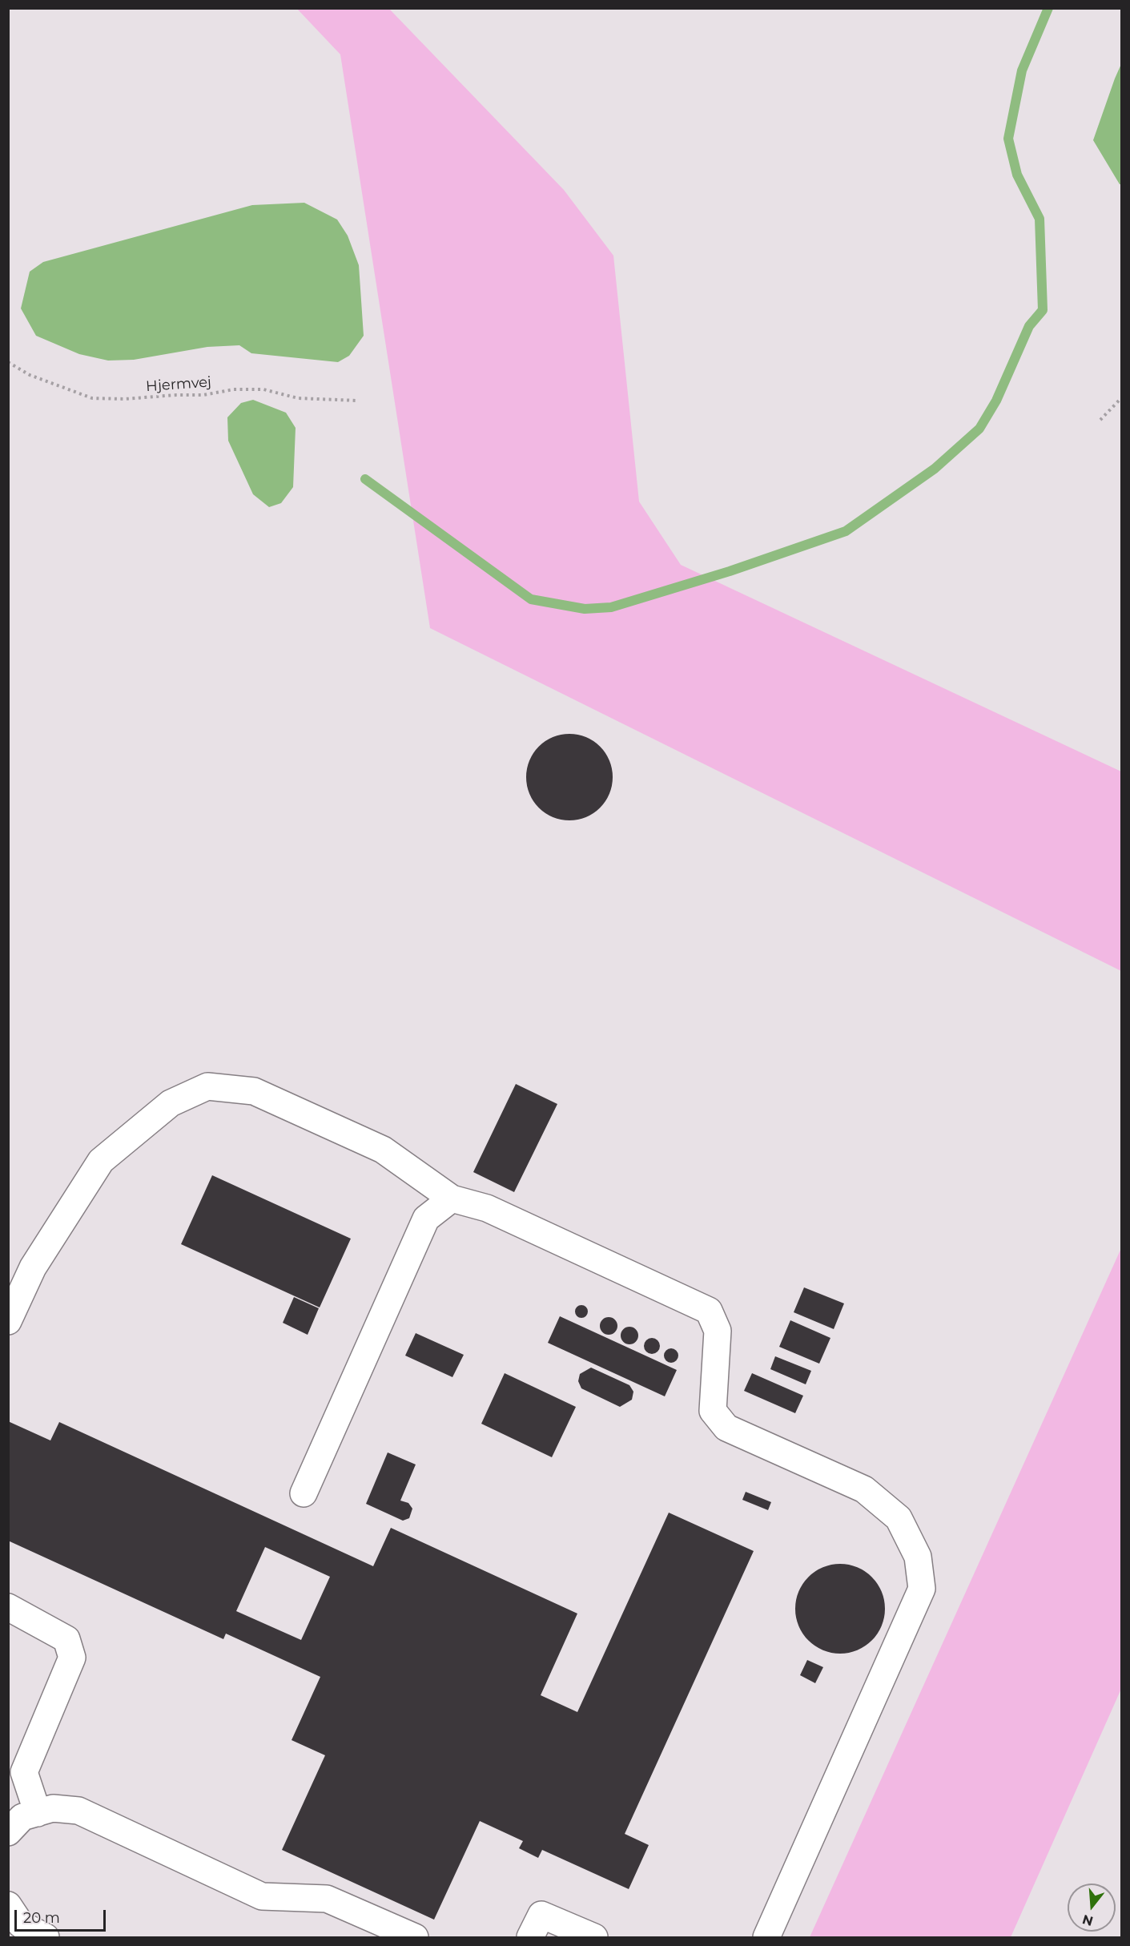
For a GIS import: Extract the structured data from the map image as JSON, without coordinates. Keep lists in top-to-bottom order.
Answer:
{
  "streets": {
    "path": ["Hjermvej"]
  },
  "scale_bar": "20 m",
  "north": "bottom"
}
